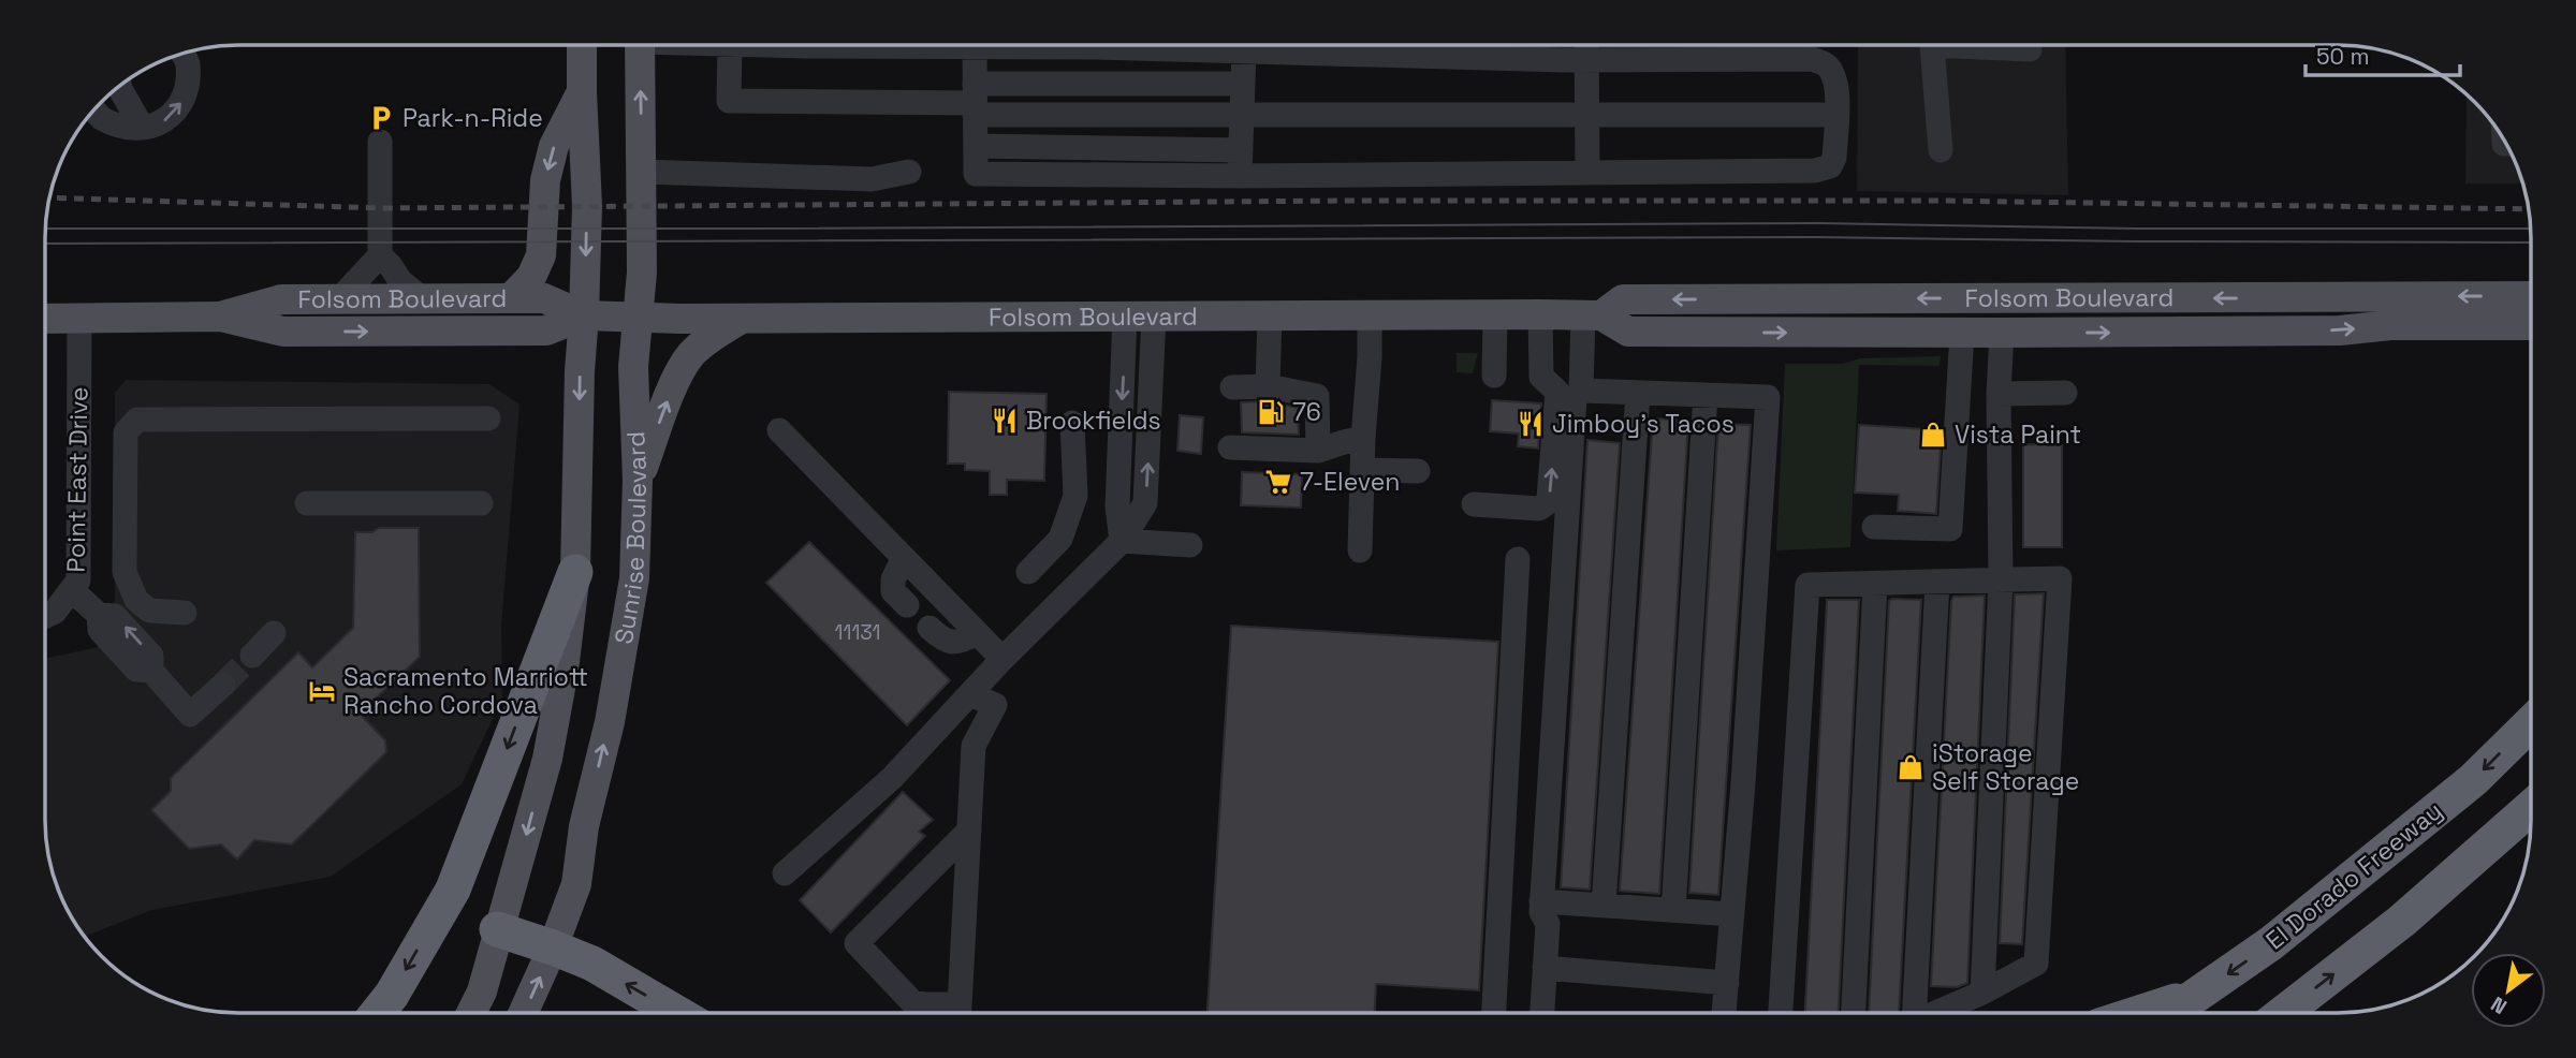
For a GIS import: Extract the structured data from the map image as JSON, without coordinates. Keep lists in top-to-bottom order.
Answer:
{
  "streets": {
    "highway": ["El Dorado Freeway"],
    "main road": ["Folsom Boulevard", "Sunrise Boulevard"],
    "street": ["Point East Drive"]
  },
  "crossings": [
    ["Folsom Boulevard", "Point East Drive"],
    ["Folsom Boulevard", "Sunrise Boulevard"]
  ],
  "places": {
    "parking": ["Park-n-Ride"],
    "fuel station": ["76"],
    "restaurant": ["Brookfields", "Jimboy's Tacos"],
    "shop": ["Vista Paint", "iStorage Self Storage"],
    "supermarket": ["7-Eleven"],
    "hotel": ["Sacramento Marriott Rancho Cordova"]
  },
  "house_numbers": ["11131"],
  "scale_bar": "50 m",
  "north": "bottom left"
}
